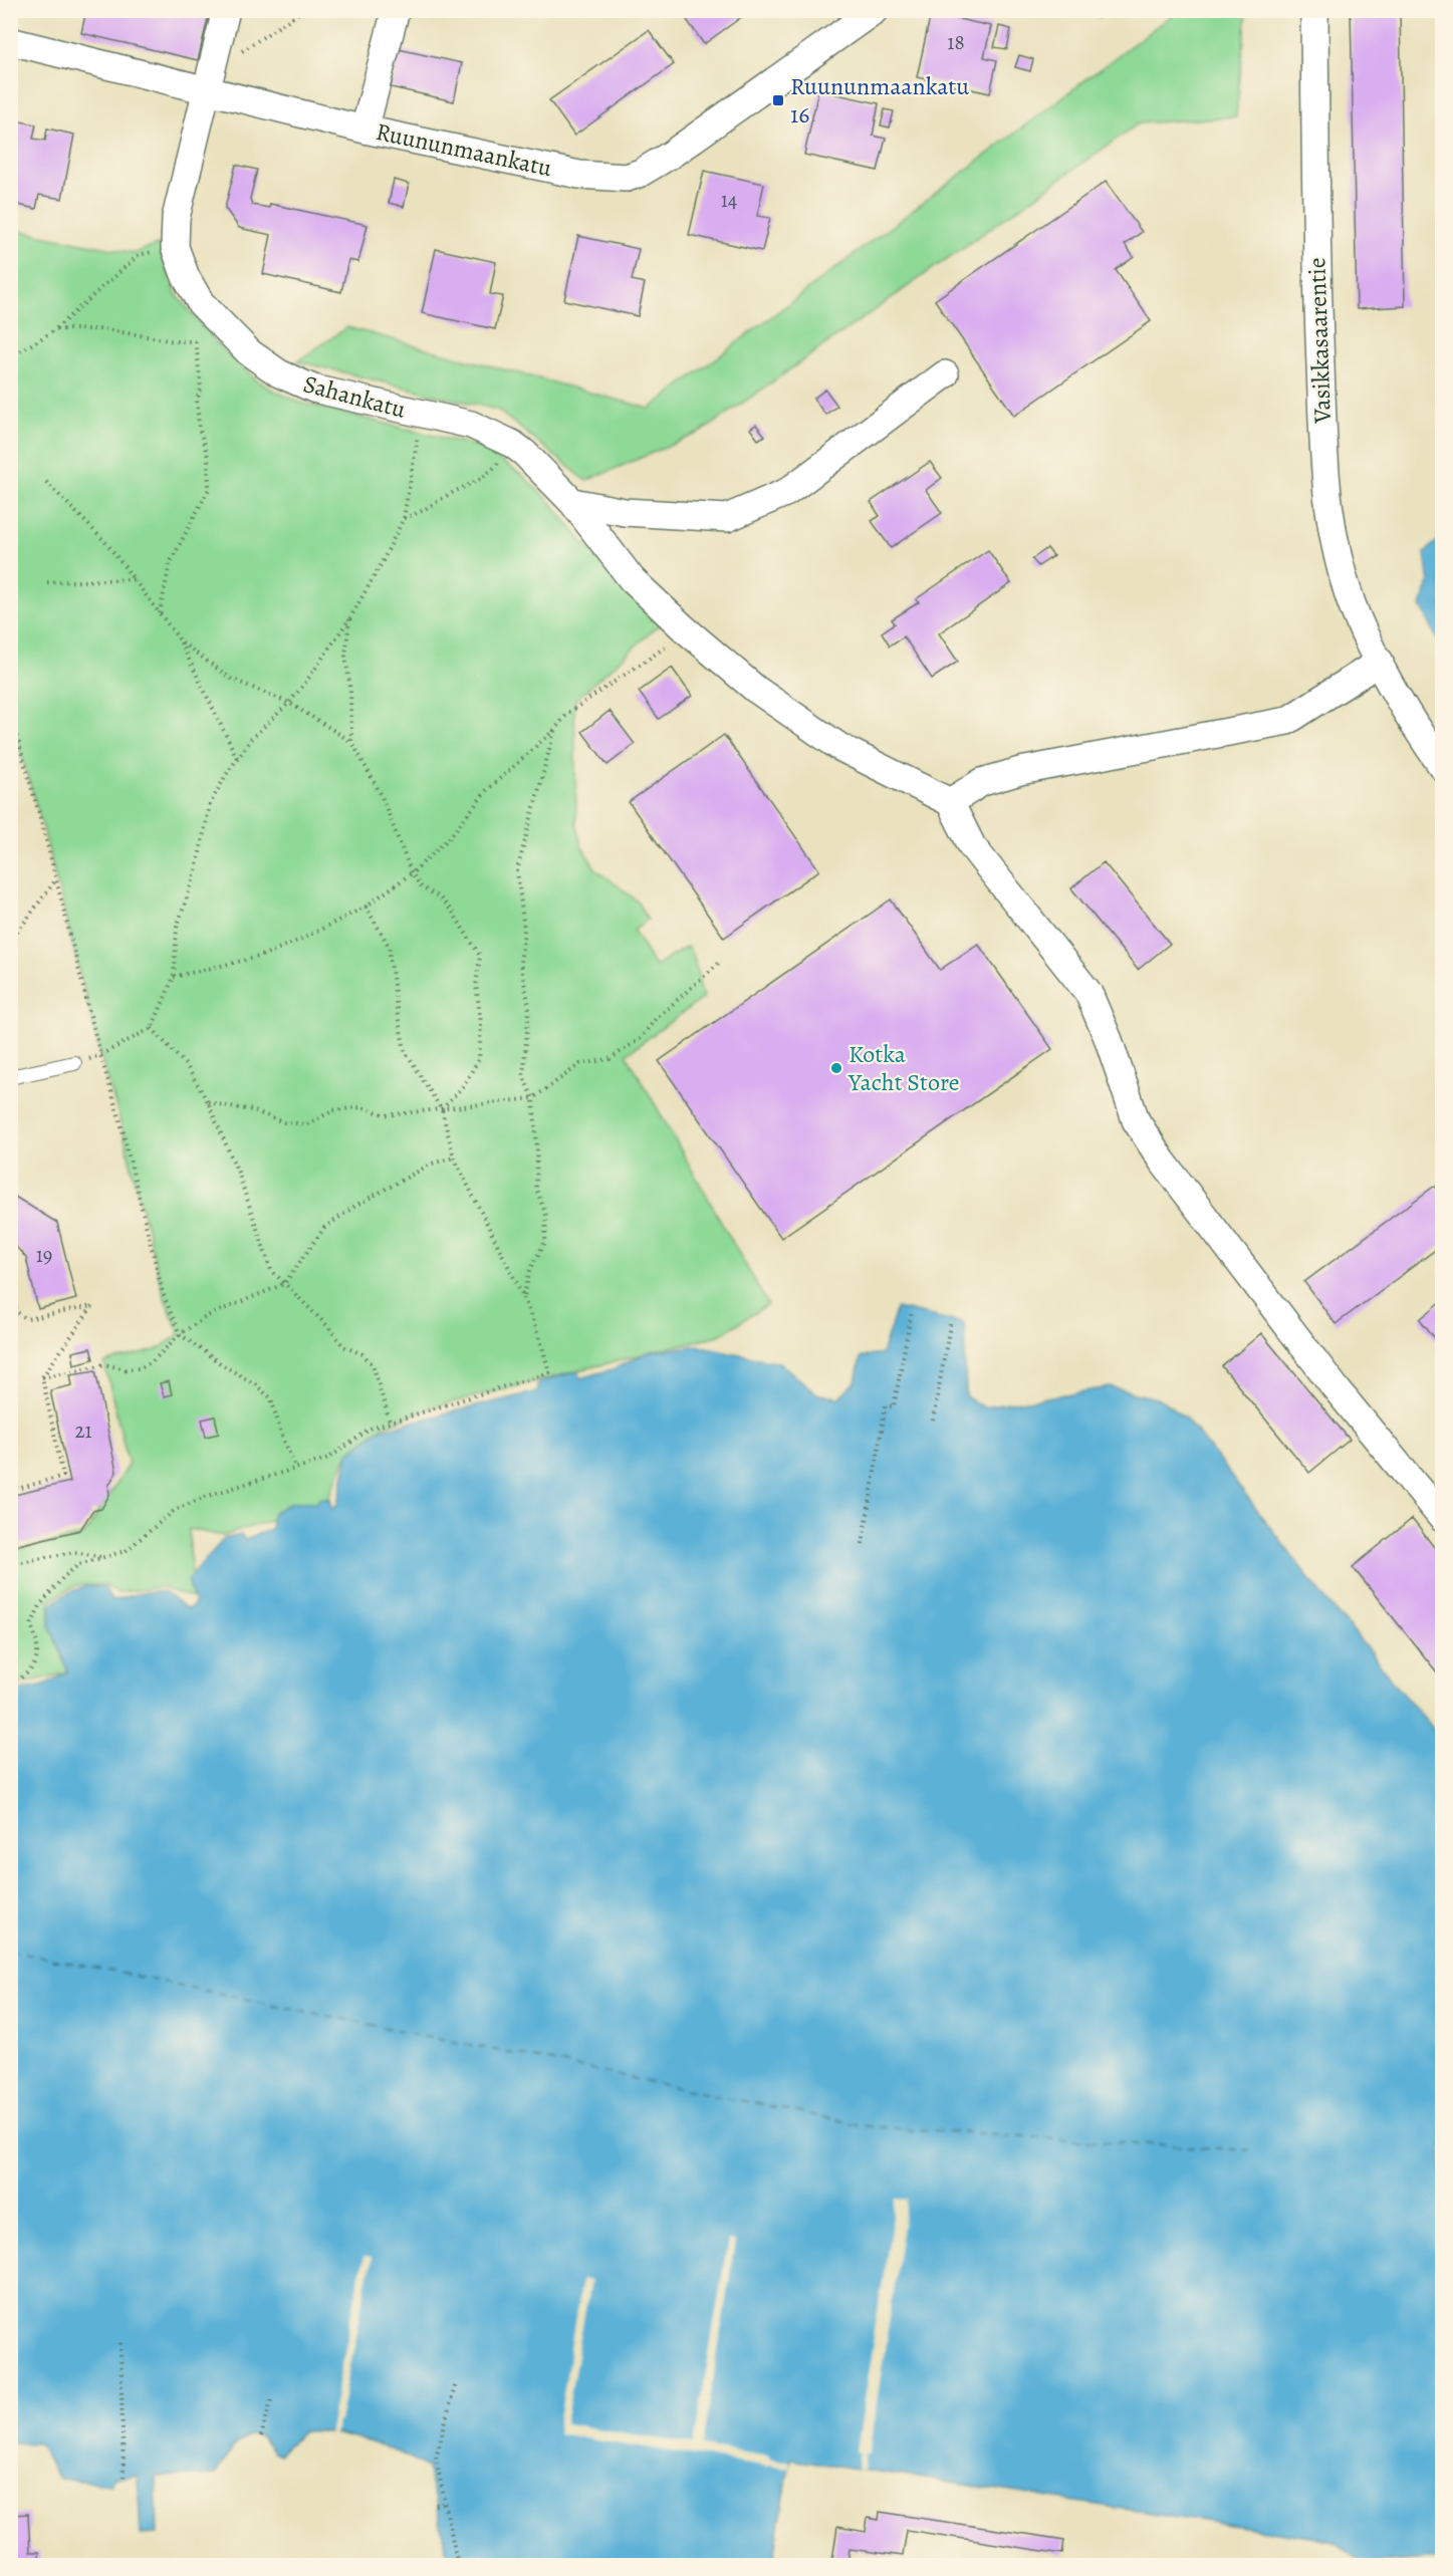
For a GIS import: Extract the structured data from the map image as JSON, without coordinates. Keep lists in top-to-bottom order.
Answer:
{
  "streets": {
    "street": ["Ruununmaankatu", "Vasikkasaarentie", "Sahankatu"]
  },
  "crossings": [
    ["Ruununmaankatu", "Sahankatu"]
  ],
  "places": {
    "transit": ["Ruununmaankatu 16"],
    "other": ["Kotka Yacht Store"]
  },
  "house_numbers": [
    "18",
    "14",
    "19",
    "21"
  ]
}
